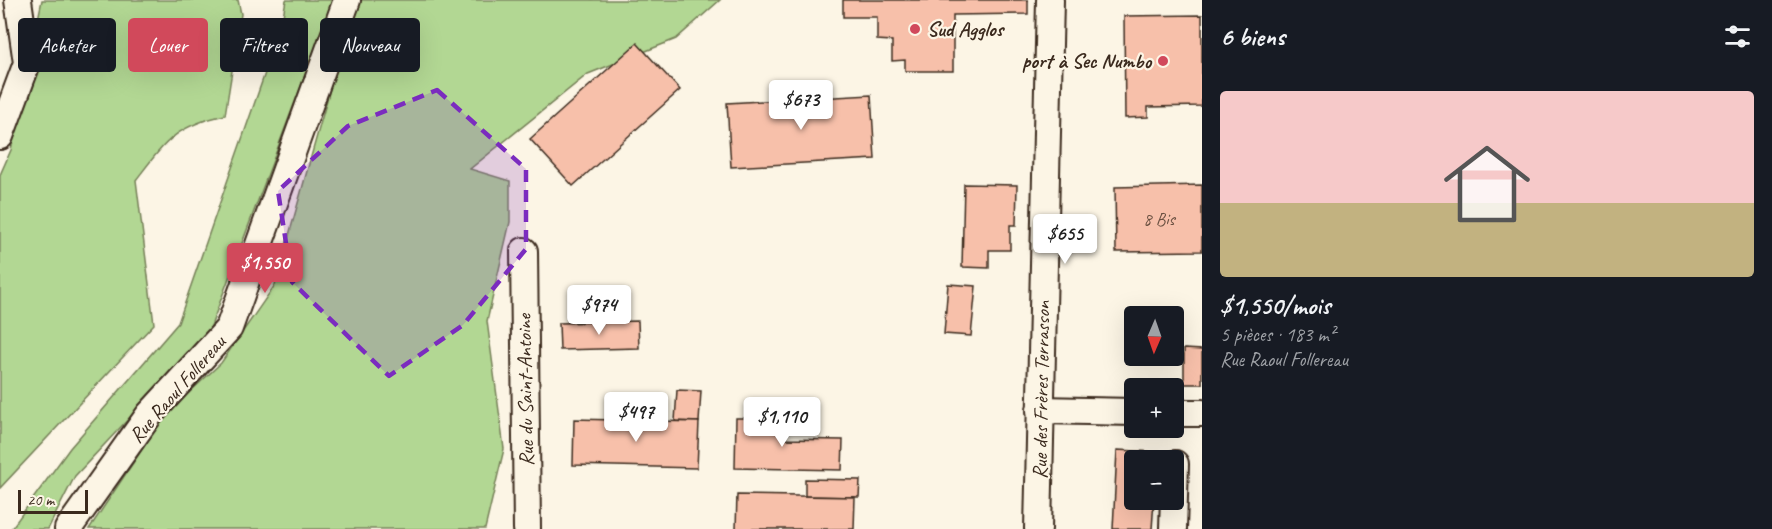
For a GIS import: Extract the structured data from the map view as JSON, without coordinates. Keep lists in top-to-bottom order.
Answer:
{
  "streets": {
    "street": ["Rue Raoul Follereau", "Rue du Saint-Antoine", "Rue des Frères Terrasson"]
  },
  "places": ["Sud Agglos", "port à Sec Numbo"],
  "house_numbers": ["8 Bis"],
  "scale_bar": "20 m",
  "north": "bottom",
  "page": {
    "heading": "6 biens",
    "chip": [
      "Acheter",
      "Louer",
      "Filtres",
      "Nouveau"
    ],
    "list": [
      {
        "name": "$1,550/mois",
        "note": "5 pièces · 183 m² · Rue Raoul Follereau"
      }
    ],
    "price": [
      "$673",
      "$655",
      "$1,550",
      "$974",
      "$497",
      "$1,110"
    ],
    "map_buttons": ["+", "−"],
    "scale": "20 m"
  }
}
